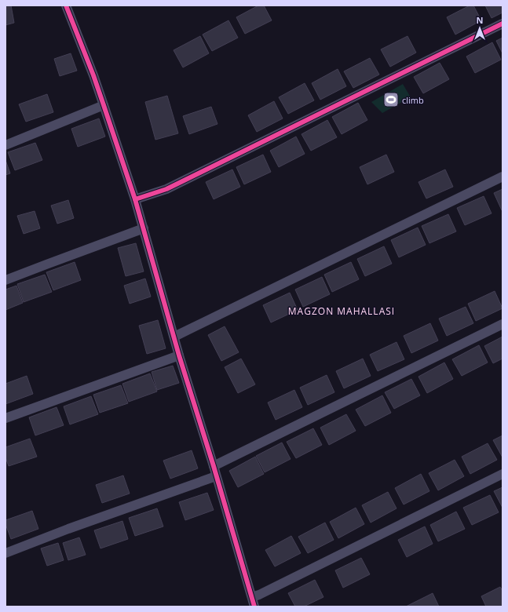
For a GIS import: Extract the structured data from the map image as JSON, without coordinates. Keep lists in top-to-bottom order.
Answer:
{
  "districts": ["MAGZON MAHALLASI"],
  "places": {
    "sports": ["climb"]
  },
  "north": "top"
}
